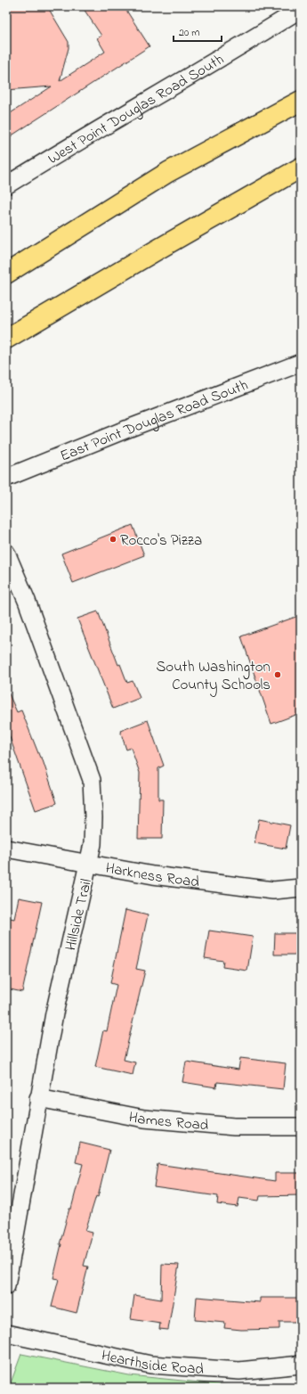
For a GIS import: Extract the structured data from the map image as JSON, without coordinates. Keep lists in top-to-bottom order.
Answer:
{
  "streets": {
    "street": [
      "West Point Douglas Road South",
      "East Point Douglas Road South",
      "Harkness Road",
      "Hillside Trail",
      "Hames Road",
      "Hearthside Road"
    ]
  },
  "crossings": [
    ["Harkness Road", "Hillside Trail"],
    ["Hillside Trail", "Hames Road"]
  ],
  "places": ["Rocco's Pizza", "South Washington County Schools"],
  "scale_bar": "20 m"
}
